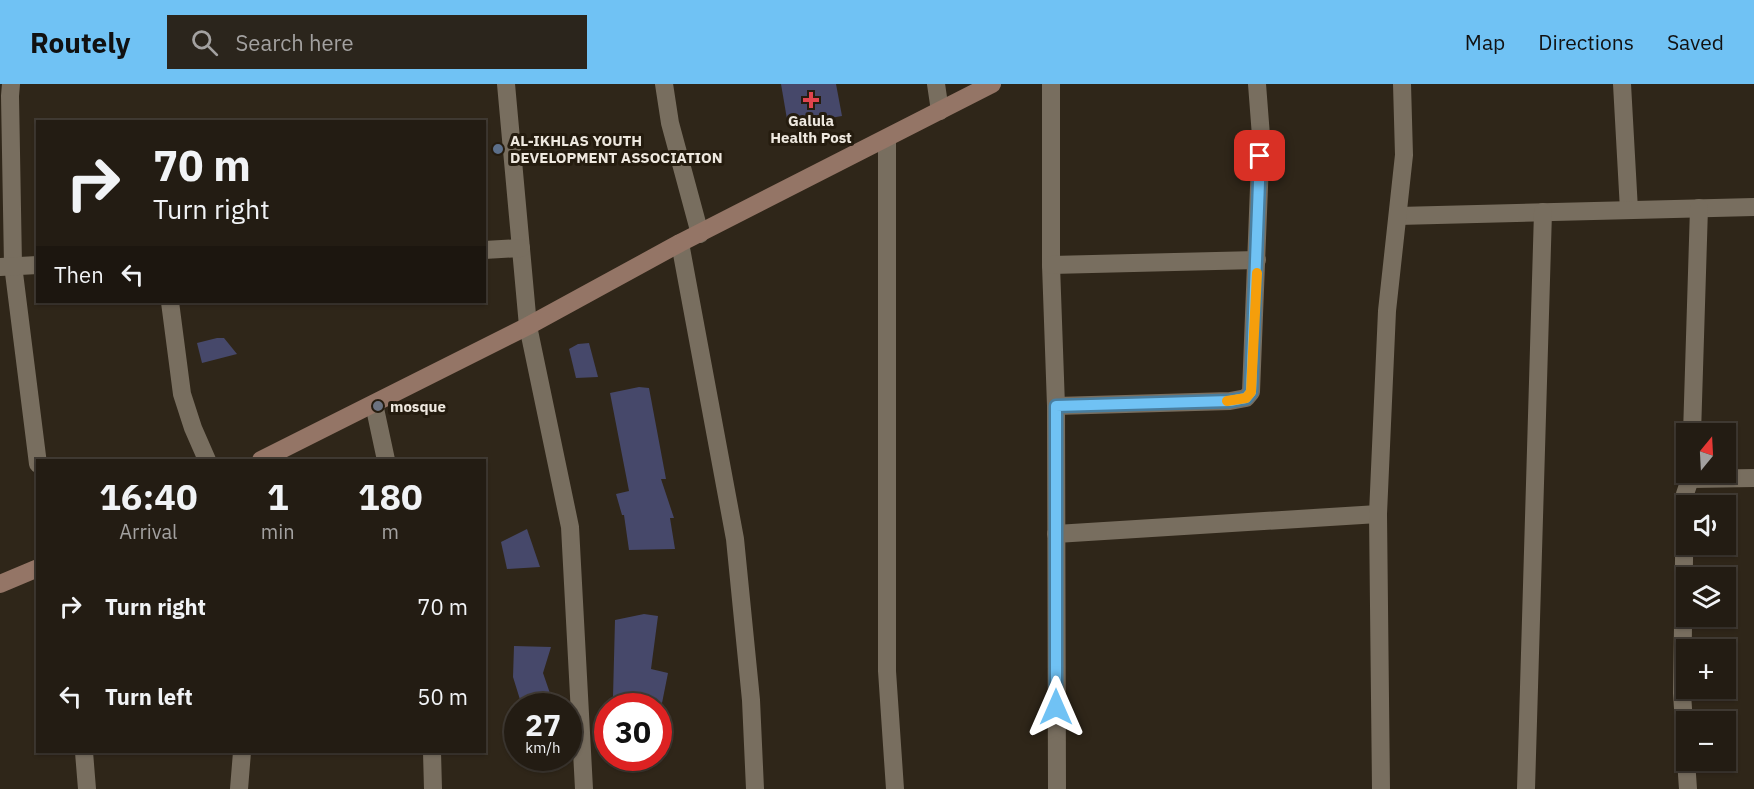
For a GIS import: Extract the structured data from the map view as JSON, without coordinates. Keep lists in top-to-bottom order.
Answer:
{
  "places": {
    "health": ["Galula Health Post"],
    "other": ["AL-IKHLAS YOUTH DEVELOPMENT ASSOCIATION", "mosque"]
  },
  "north": "top",
  "page": {
    "header": "Routely",
    "search": "Search here",
    "nav": ["Map", "Directions", "Saved"],
    "turn": ["70 m", "Turn right"],
    "then": "Then",
    "map_buttons": ["+", "−"],
    "eta": [
      "16:40",
      "Arrival",
      "1",
      "min",
      "180",
      "m"
    ],
    "list": [
      {
        "name": "Turn right",
        "value": "70 m"
      },
      {
        "name": "Turn left",
        "value": "50 m"
      }
    ],
    "speed": "27 km/h",
    "limit": "30"
  }
}
